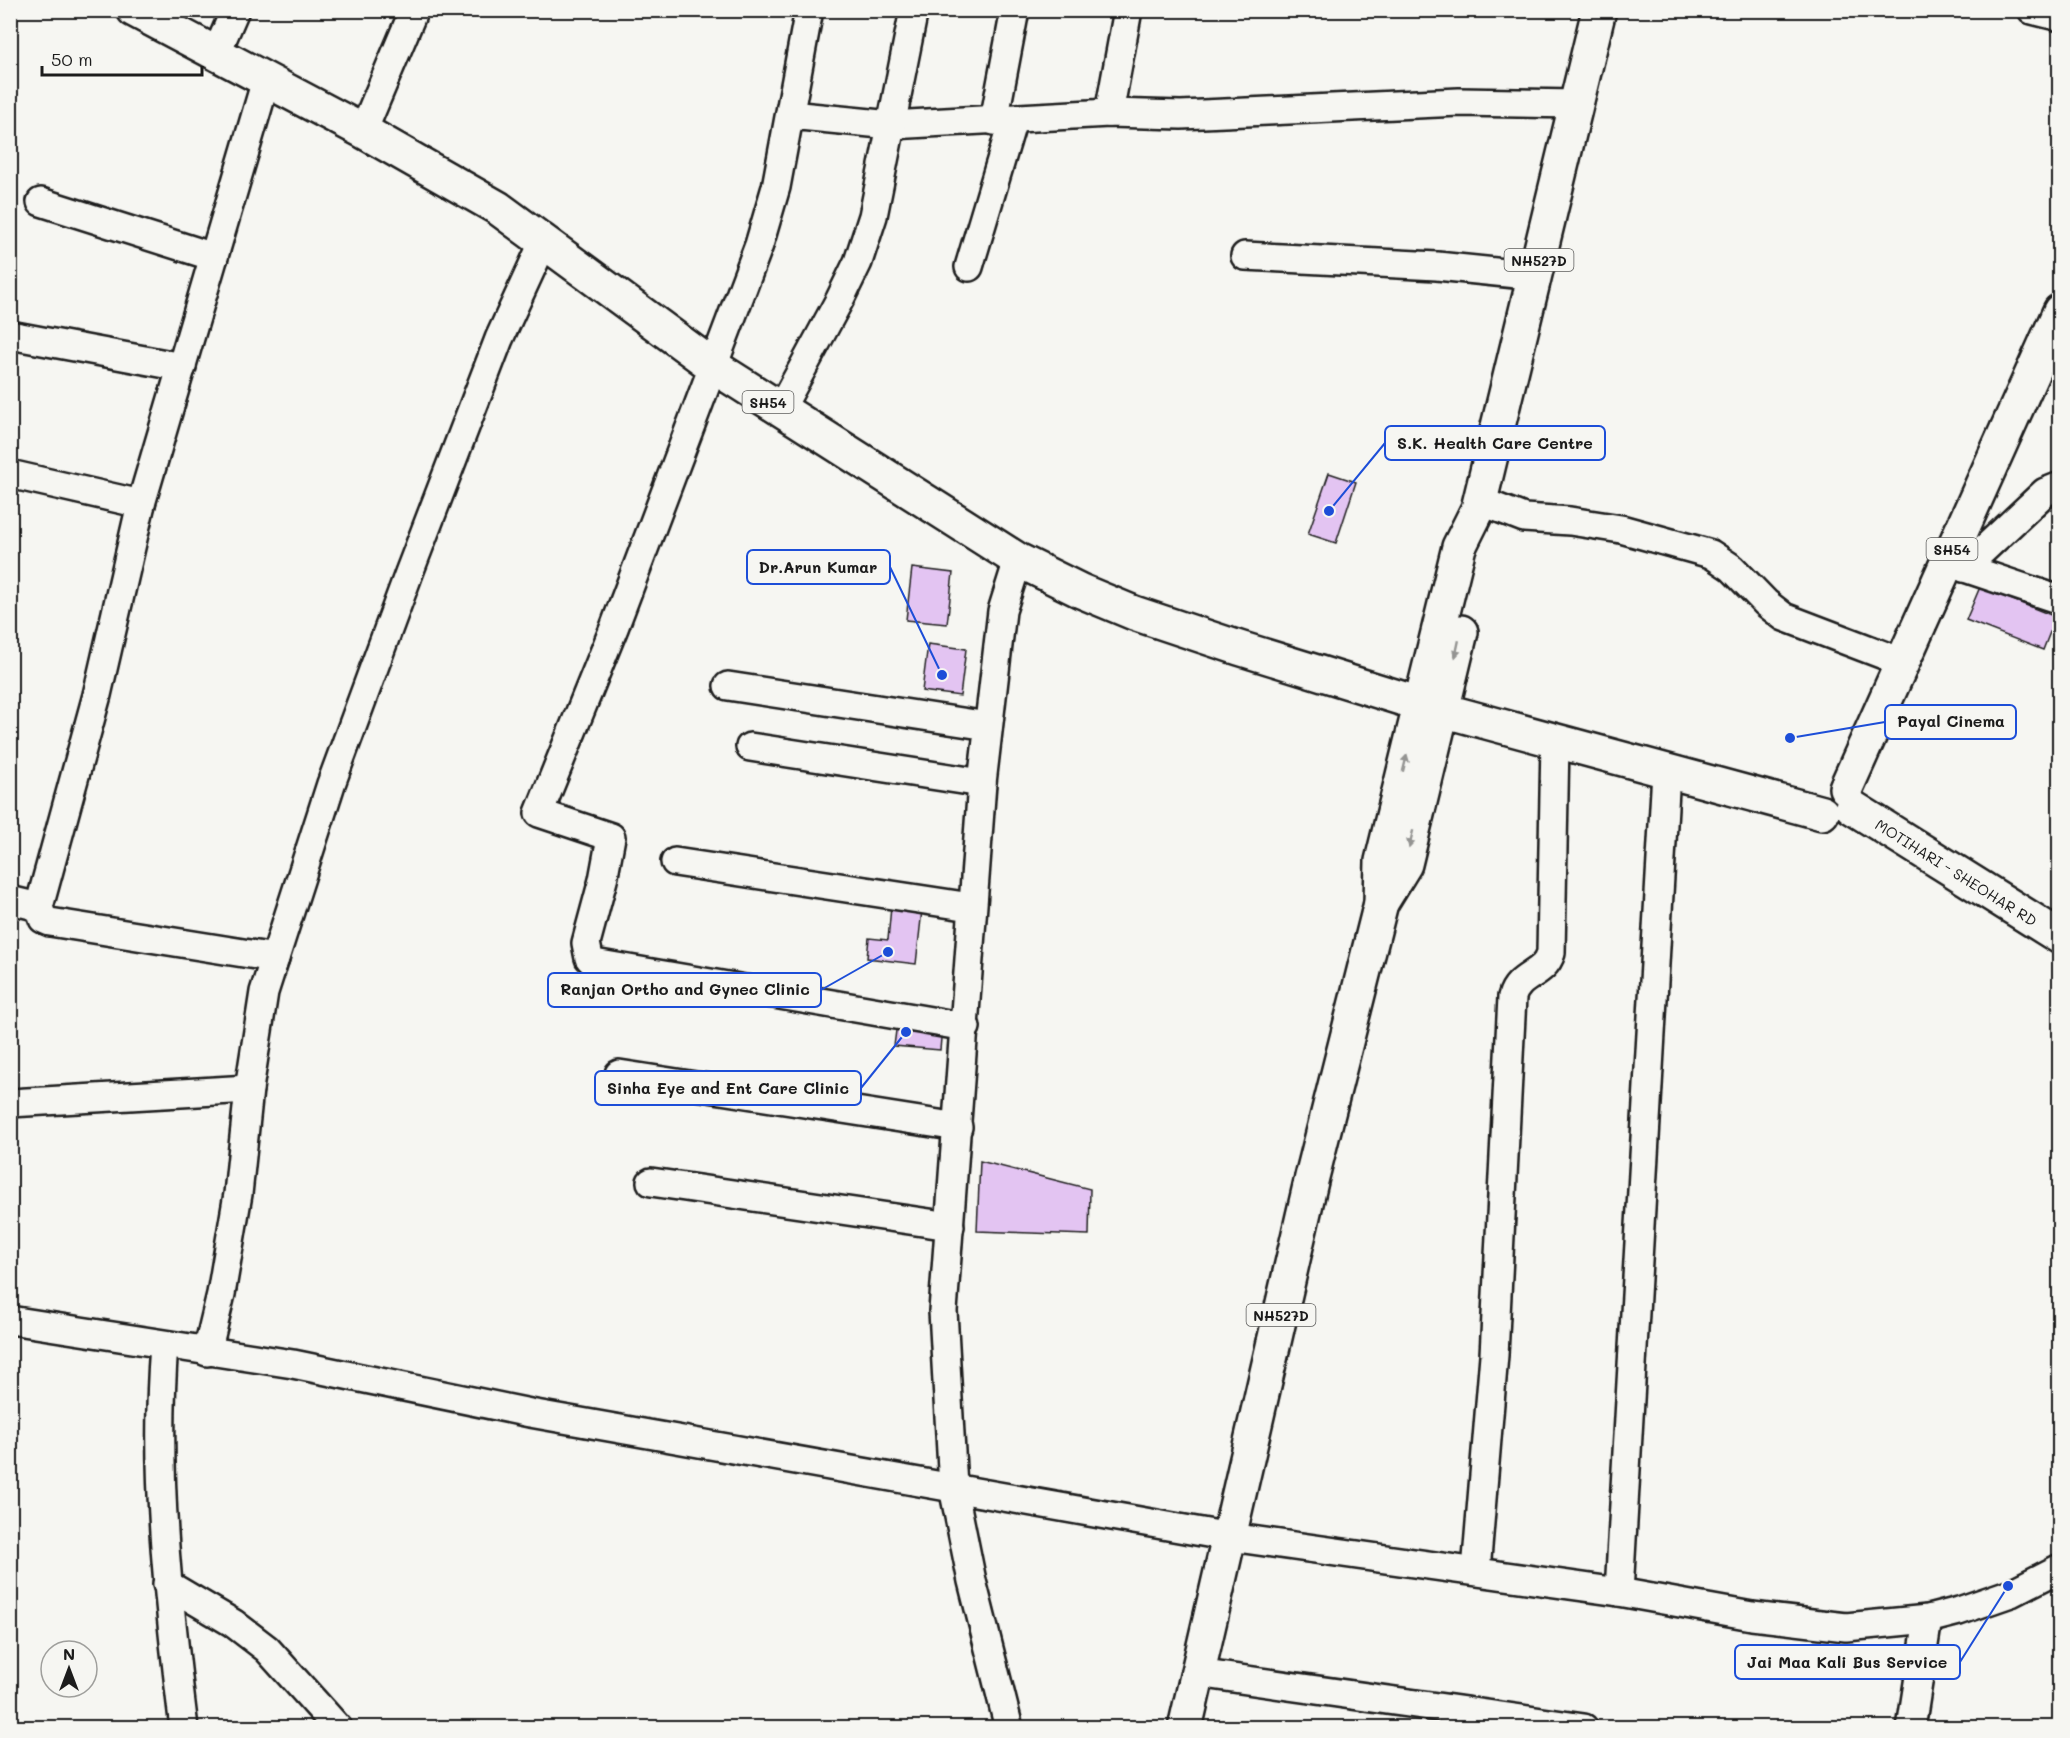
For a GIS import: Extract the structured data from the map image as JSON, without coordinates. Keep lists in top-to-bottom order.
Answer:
{
  "streets": {
    "main road": ["NH527D", "SH54", "MOTIHARI - SHEOHAR RD"]
  },
  "crossings": [
    ["NH527D", "SH54"],
    ["SH54", "MOTIHARI - SHEOHAR RD"]
  ],
  "places": [
    "S.K. Health Care Centre",
    "Dr.Arun Kumar",
    "Payal Cinema",
    "Ranjan Ortho and Gynec Clinic",
    "Sinha Eye and Ent Care Clinic",
    "Jai Maa Kali Bus Service"
  ],
  "scale_bar": "50 m",
  "north": "top"
}
